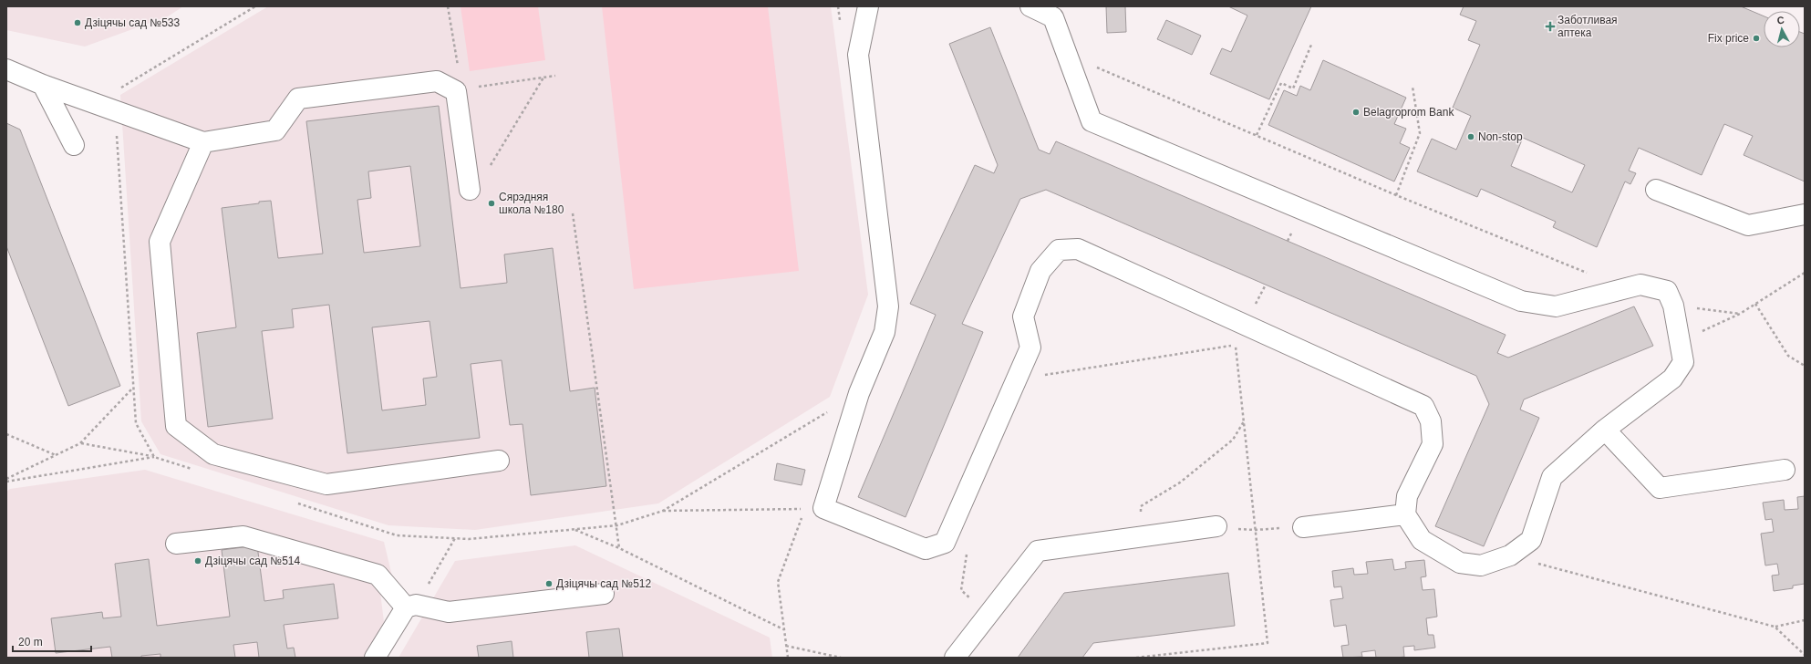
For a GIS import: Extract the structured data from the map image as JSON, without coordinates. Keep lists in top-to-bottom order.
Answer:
{
  "places": {
    "other": [
      "Дзіцячы сад №533",
      "Fix price",
      "Belagroprom Bank",
      "Non-stop",
      "Сярэдняя школа №180",
      "Дзіцячы сад №514",
      "Дзіцячы сад №512"
    ],
    "health": ["Заботливая аптека"]
  },
  "scale_bar": "20 m",
  "north": "top"
}
